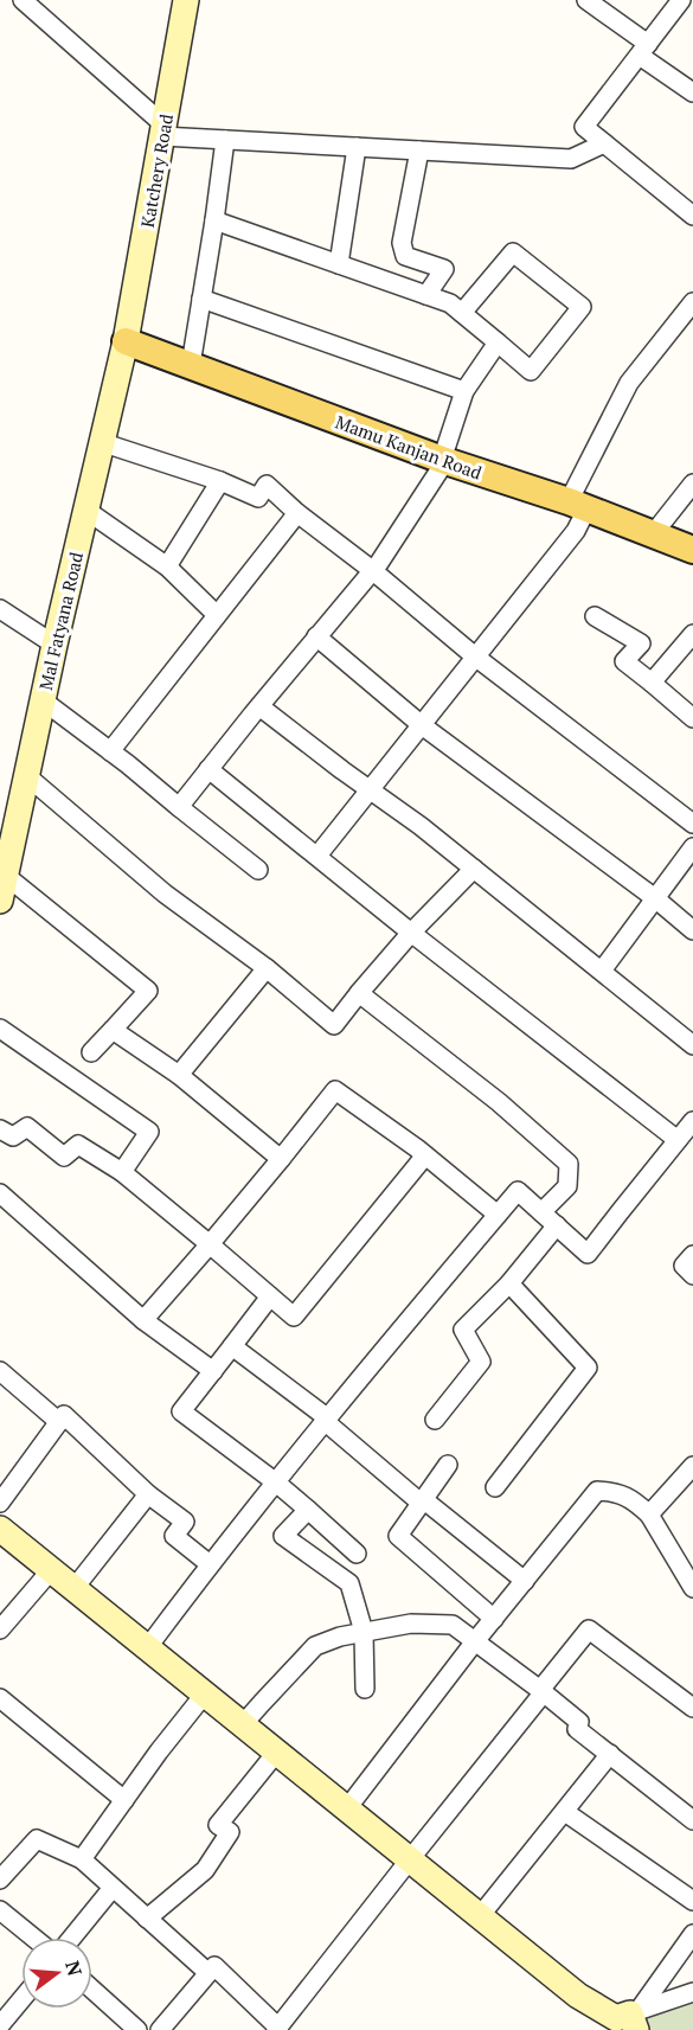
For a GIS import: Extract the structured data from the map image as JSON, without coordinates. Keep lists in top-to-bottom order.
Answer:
{
  "streets": {
    "main road": ["Katchery Road", "Mamu Kanjan Road", "Mal Fatyana Road"]
  },
  "crossings": [
    ["Katchery Road", "Mamu Kanjan Road"],
    ["Katchery Road", "Mal Fatyana Road"],
    ["Mamu Kanjan Road", "Mal Fatyana Road"]
  ],
  "north": "right"
}
